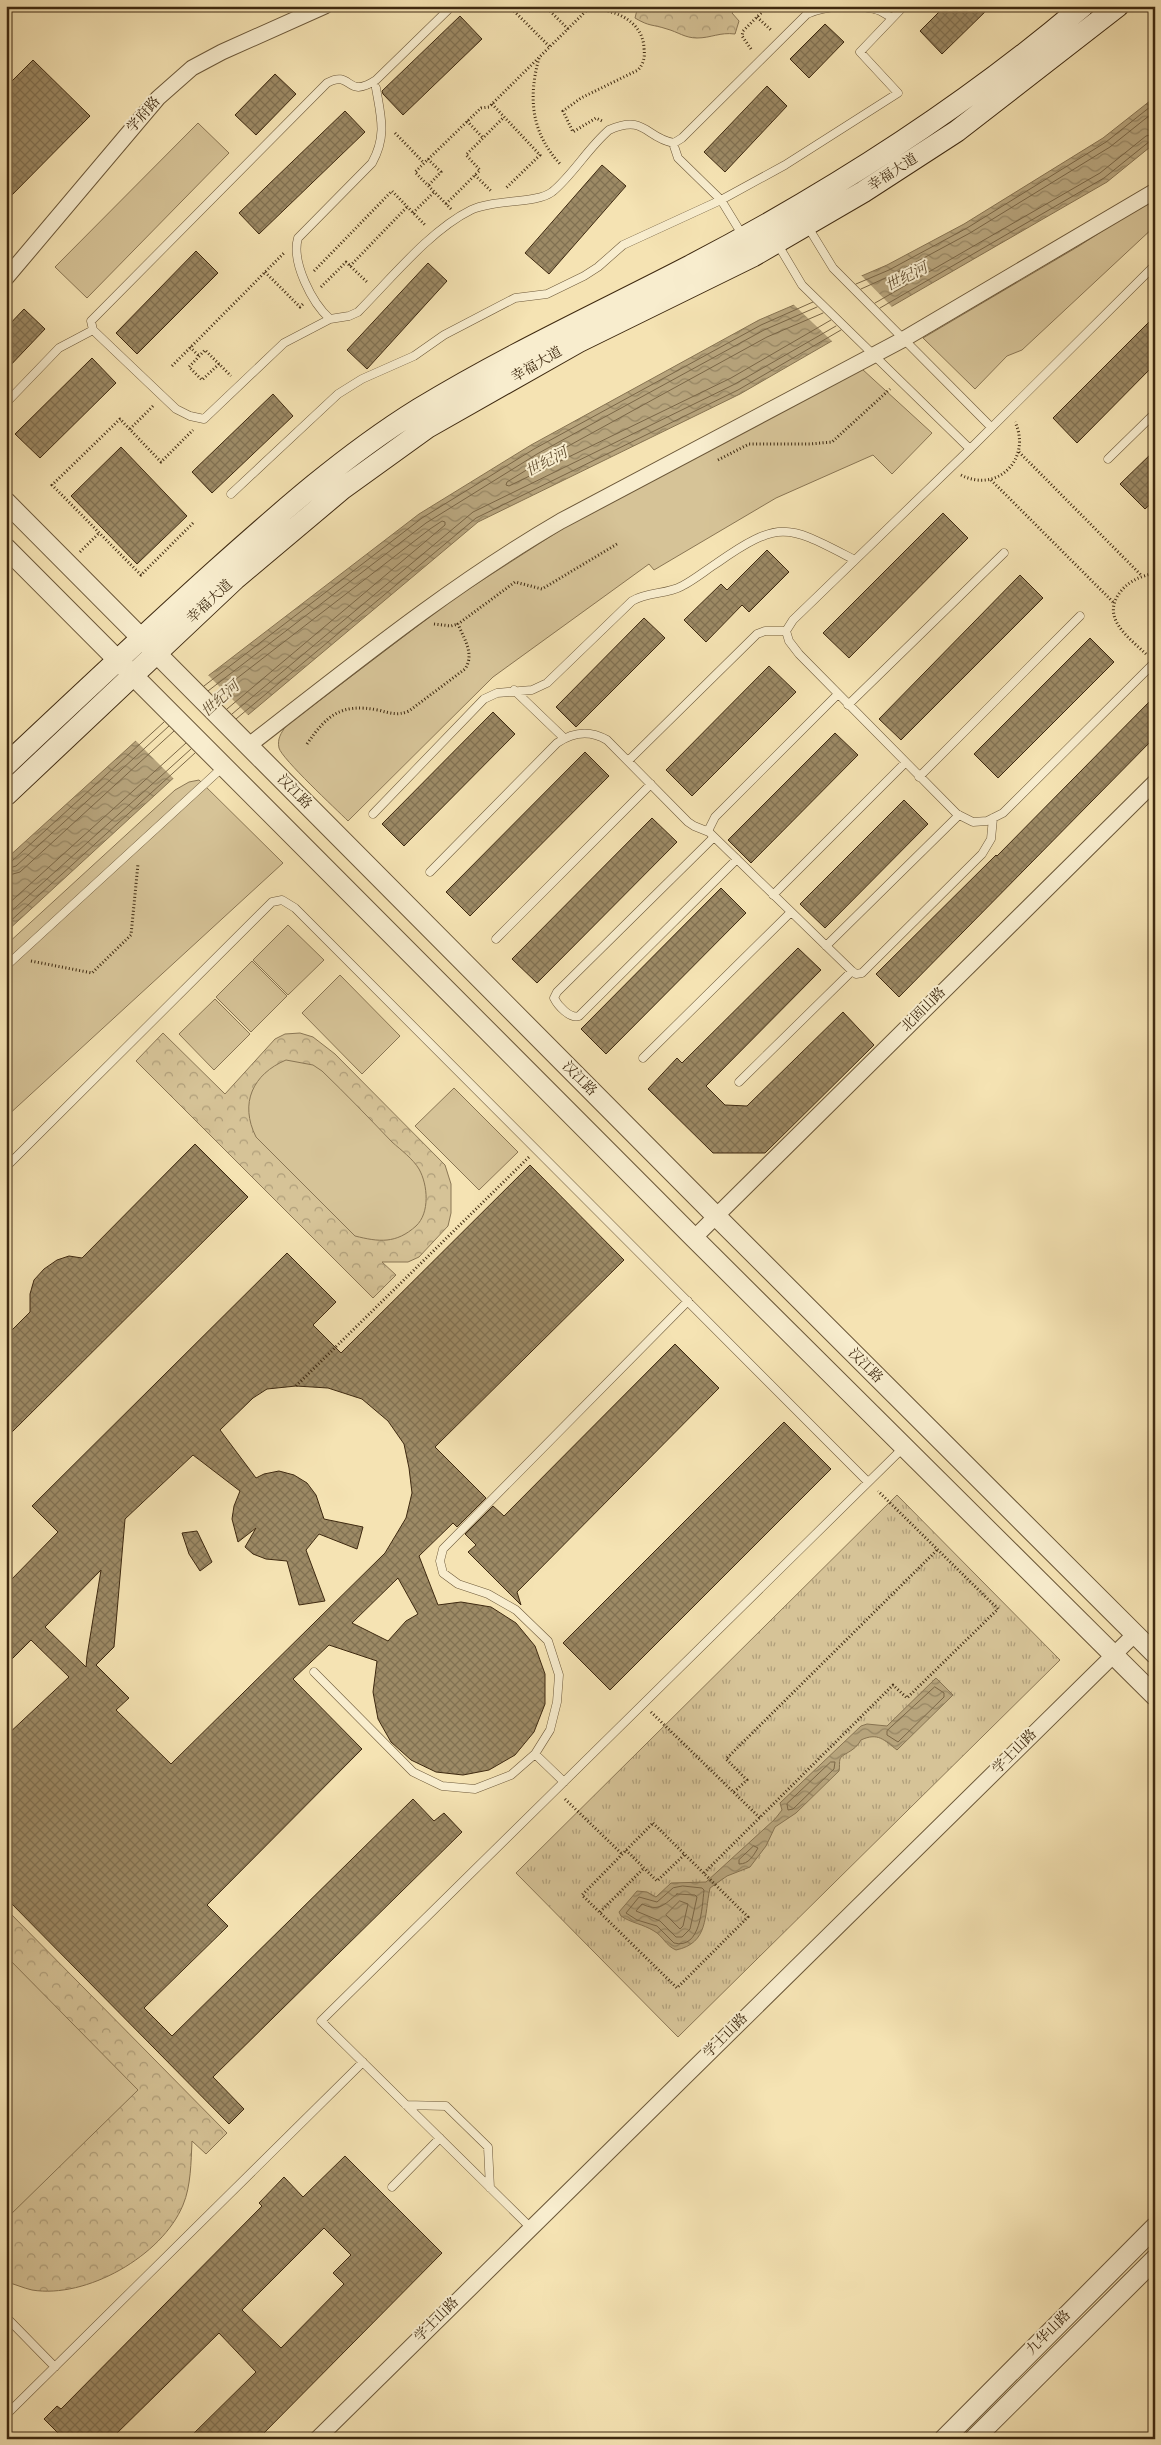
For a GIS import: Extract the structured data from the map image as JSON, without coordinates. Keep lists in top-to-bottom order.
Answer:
{
  "streets": {
    "main road": ["幸福大道"],
    "street": [
      "学府路",
      "汉江路",
      "北固山路",
      "学士山路",
      "九华山路"
    ]
  },
  "crossings": [
    ["幸福大道", "汉江路"],
    ["汉江路", "北固山路"],
    ["汉江路", "学士山路"]
  ],
  "water": ["世纪河"]
}
